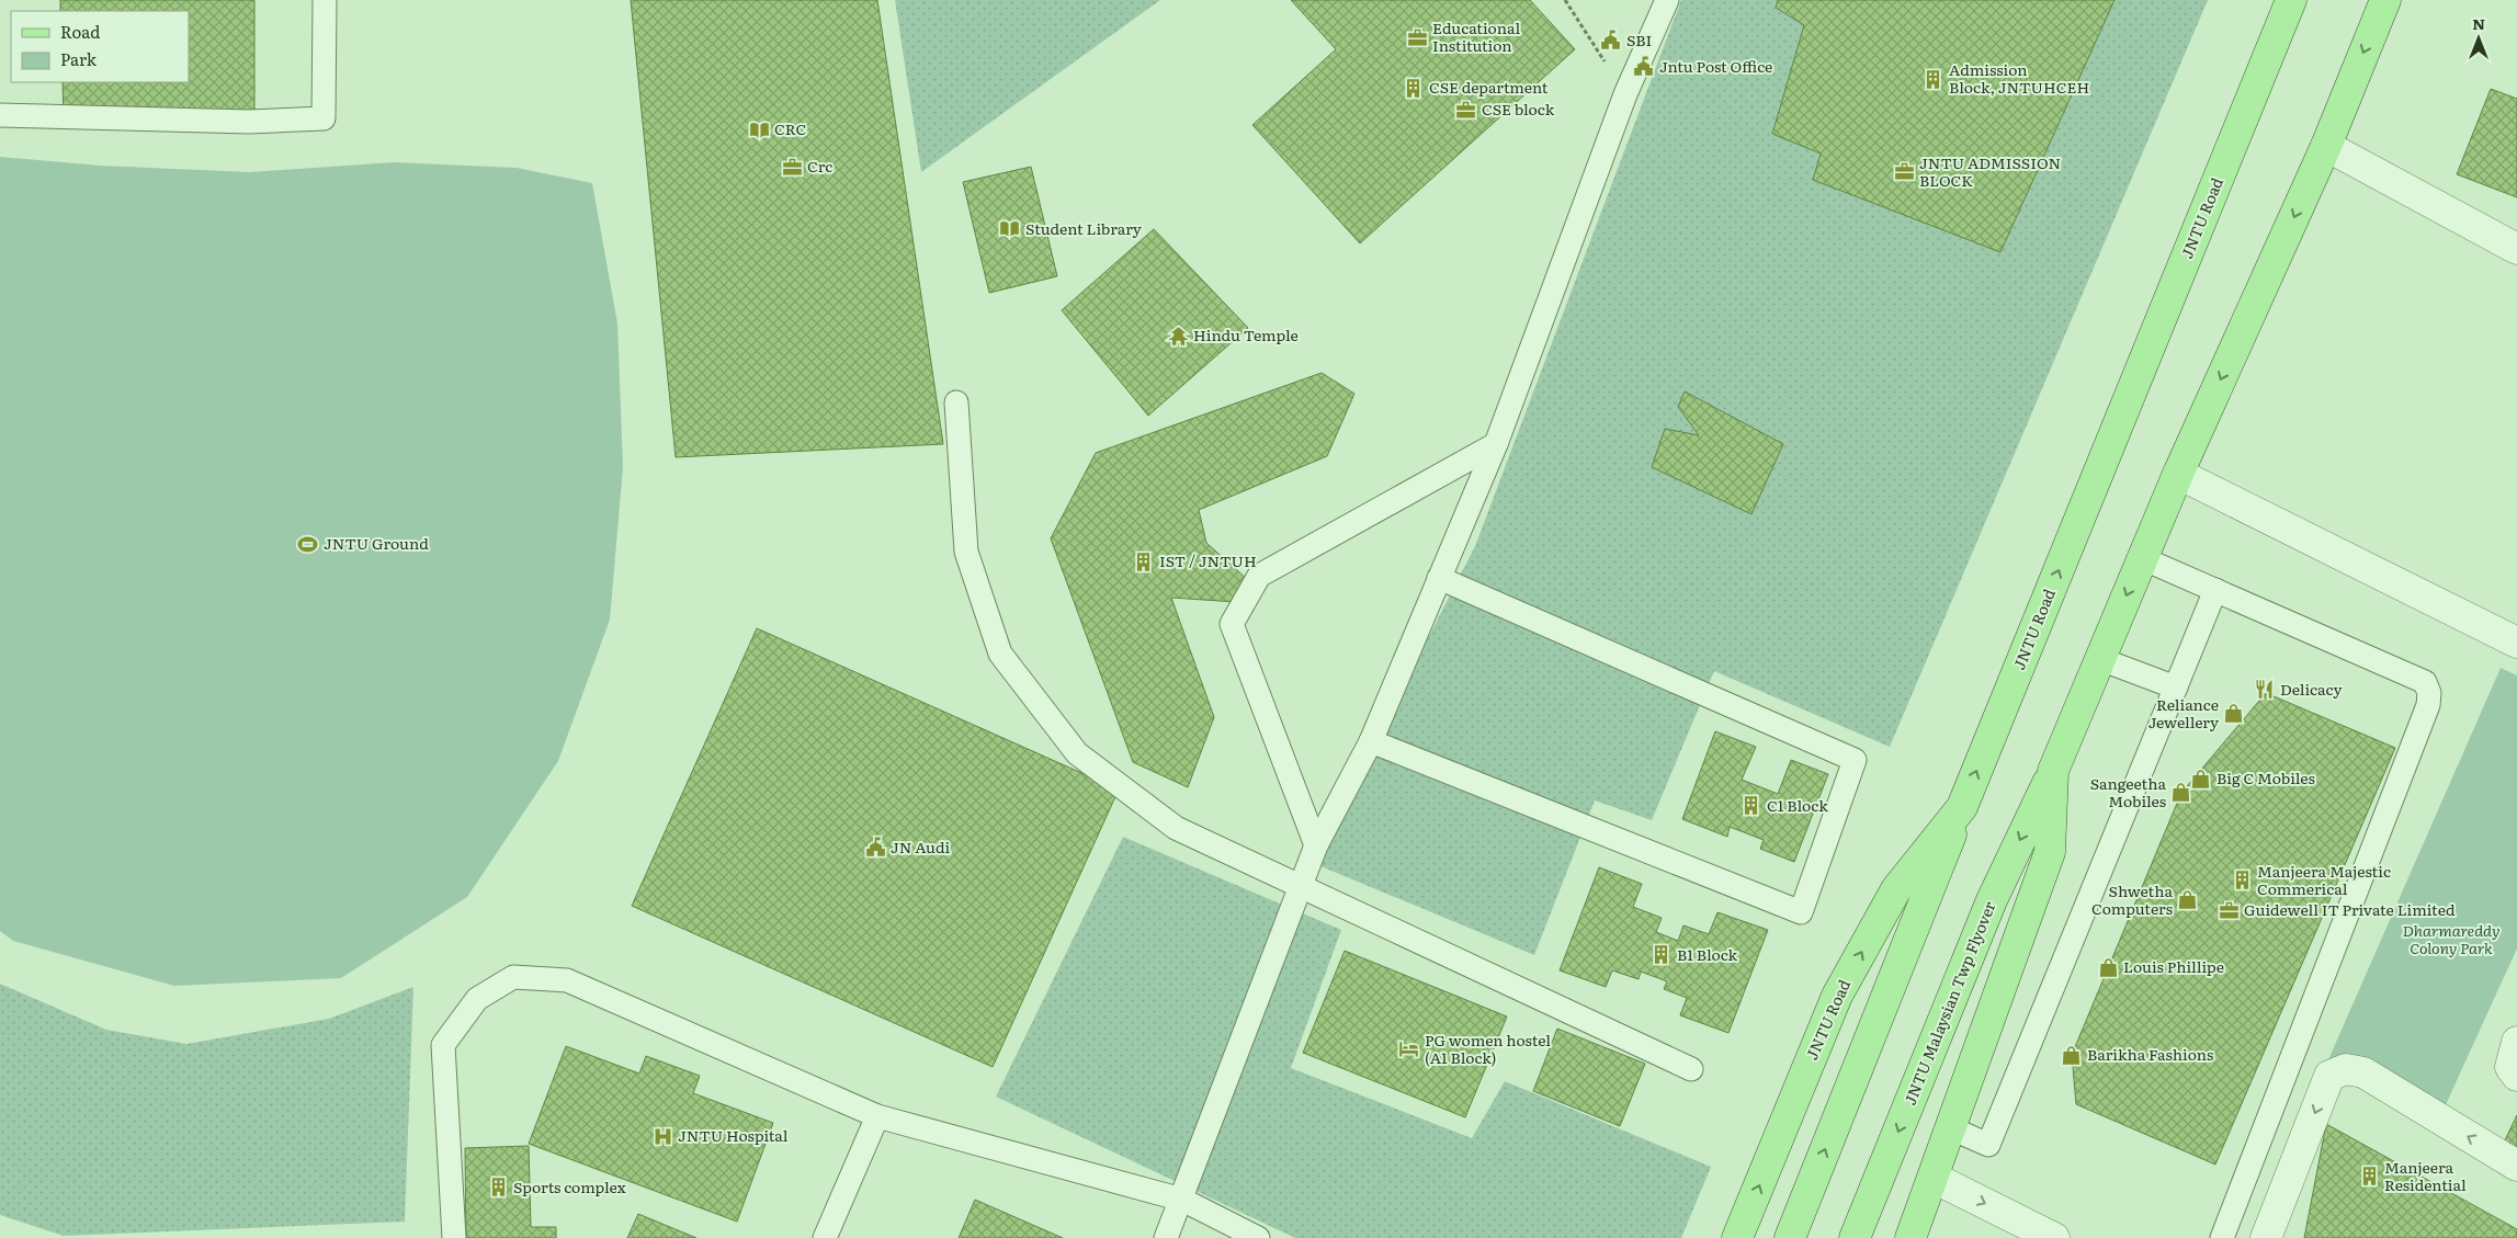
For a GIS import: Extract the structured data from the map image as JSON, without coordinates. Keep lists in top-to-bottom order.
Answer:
{
  "streets": {
    "main road": ["JNTU Road", "JNTU Malaysian Twp Flyover"]
  },
  "parks": ["Dharmareddy Colony Park"],
  "places": {
    "office": [
      "Educational Institution",
      "CSE block",
      "Crc",
      "JNTU ADMISSION BLOCK",
      "Guidewell IT Private Limited"
    ],
    "public building": ["SBI", "Jntu Post Office", "JN Audi"],
    "building": [
      "Admission Block, JNTUHCEH",
      "CSE department",
      "IST / JNTUH",
      "C1 Block",
      "Manjeera Majestic Commerical",
      "B1 Block",
      "Manjeera Residential",
      "Sports complex"
    ],
    "library": ["CRC", "Student Library"],
    "temple": ["Hindu Temple"],
    "sports": ["JNTU Ground"],
    "restaurant": ["Delicacy"],
    "shop": [
      "Reliance Jewellery",
      "Big C Mobiles",
      "Sangeetha Mobiles",
      "Shwetha Computers",
      "Louis Phillipe",
      "Barikha Fashions"
    ],
    "hotel": ["PG women hostel (A1 Block)"],
    "hospital": ["JNTU Hospital"]
  },
  "legend": ["Road", "Park"],
  "north": "top"
}
